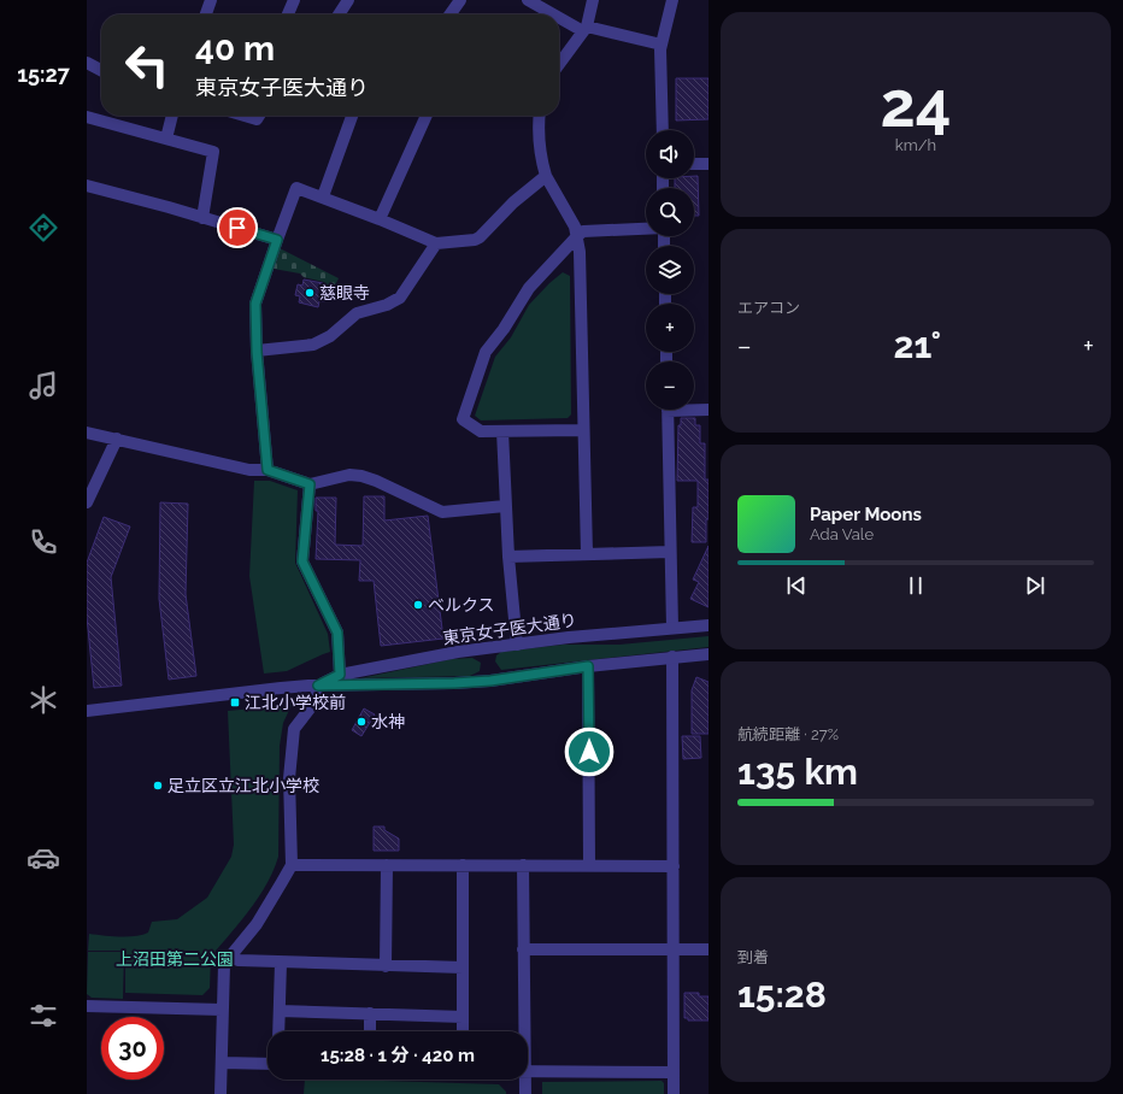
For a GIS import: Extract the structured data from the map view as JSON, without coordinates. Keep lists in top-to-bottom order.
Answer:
{
  "streets": {
    "street": ["東京女子医大通り"]
  },
  "parks": ["上沼田第二公園"],
  "places": {
    "other": [
      "慈眼寺",
      "ベルクス",
      "水神",
      "足立区立江北小学校"
    ],
    "transit": ["江北小学校前"]
  },
  "page": {
    "tabs": "15:27",
    "tile": [
      ["24", "km/h"],
      "エアコン",
      ["航続距離 · 27%", "135 km"],
      ["到着", "15:28"]
    ],
    "turn": ["40 m", "東京女子医大通り"],
    "map_buttons": ["+", "−"],
    "heat": ["−", "21°", "+"],
    "song": ["Paper Moons", "Ada Vale"],
    "limit": "30",
    "trip": "15:28 · 1 分 · 420 m"
  }
}
